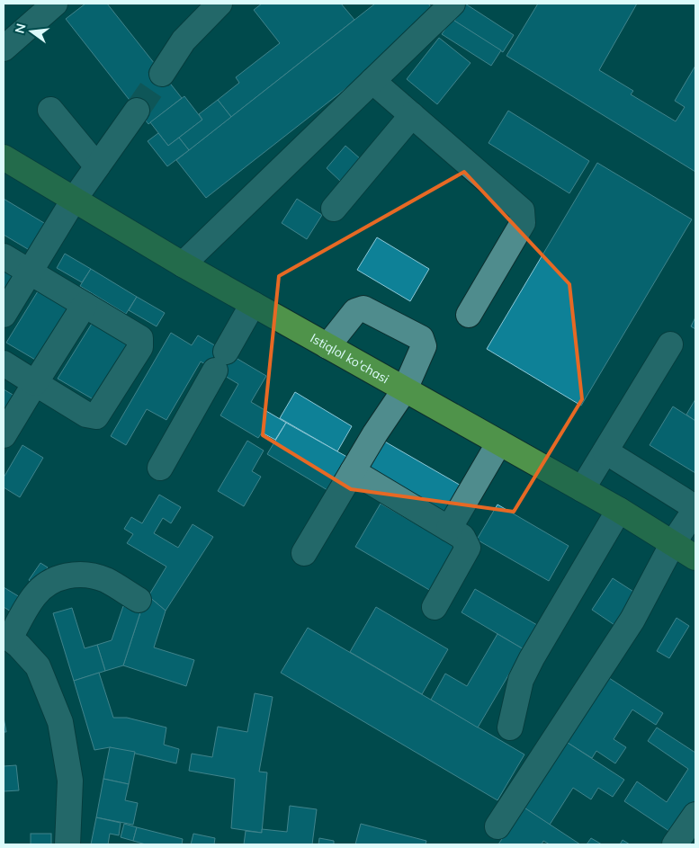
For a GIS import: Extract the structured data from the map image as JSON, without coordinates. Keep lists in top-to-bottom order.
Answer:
{
  "streets": {
    "main road": ["Istiqlol ko'chasi"]
  },
  "north": "left"
}
